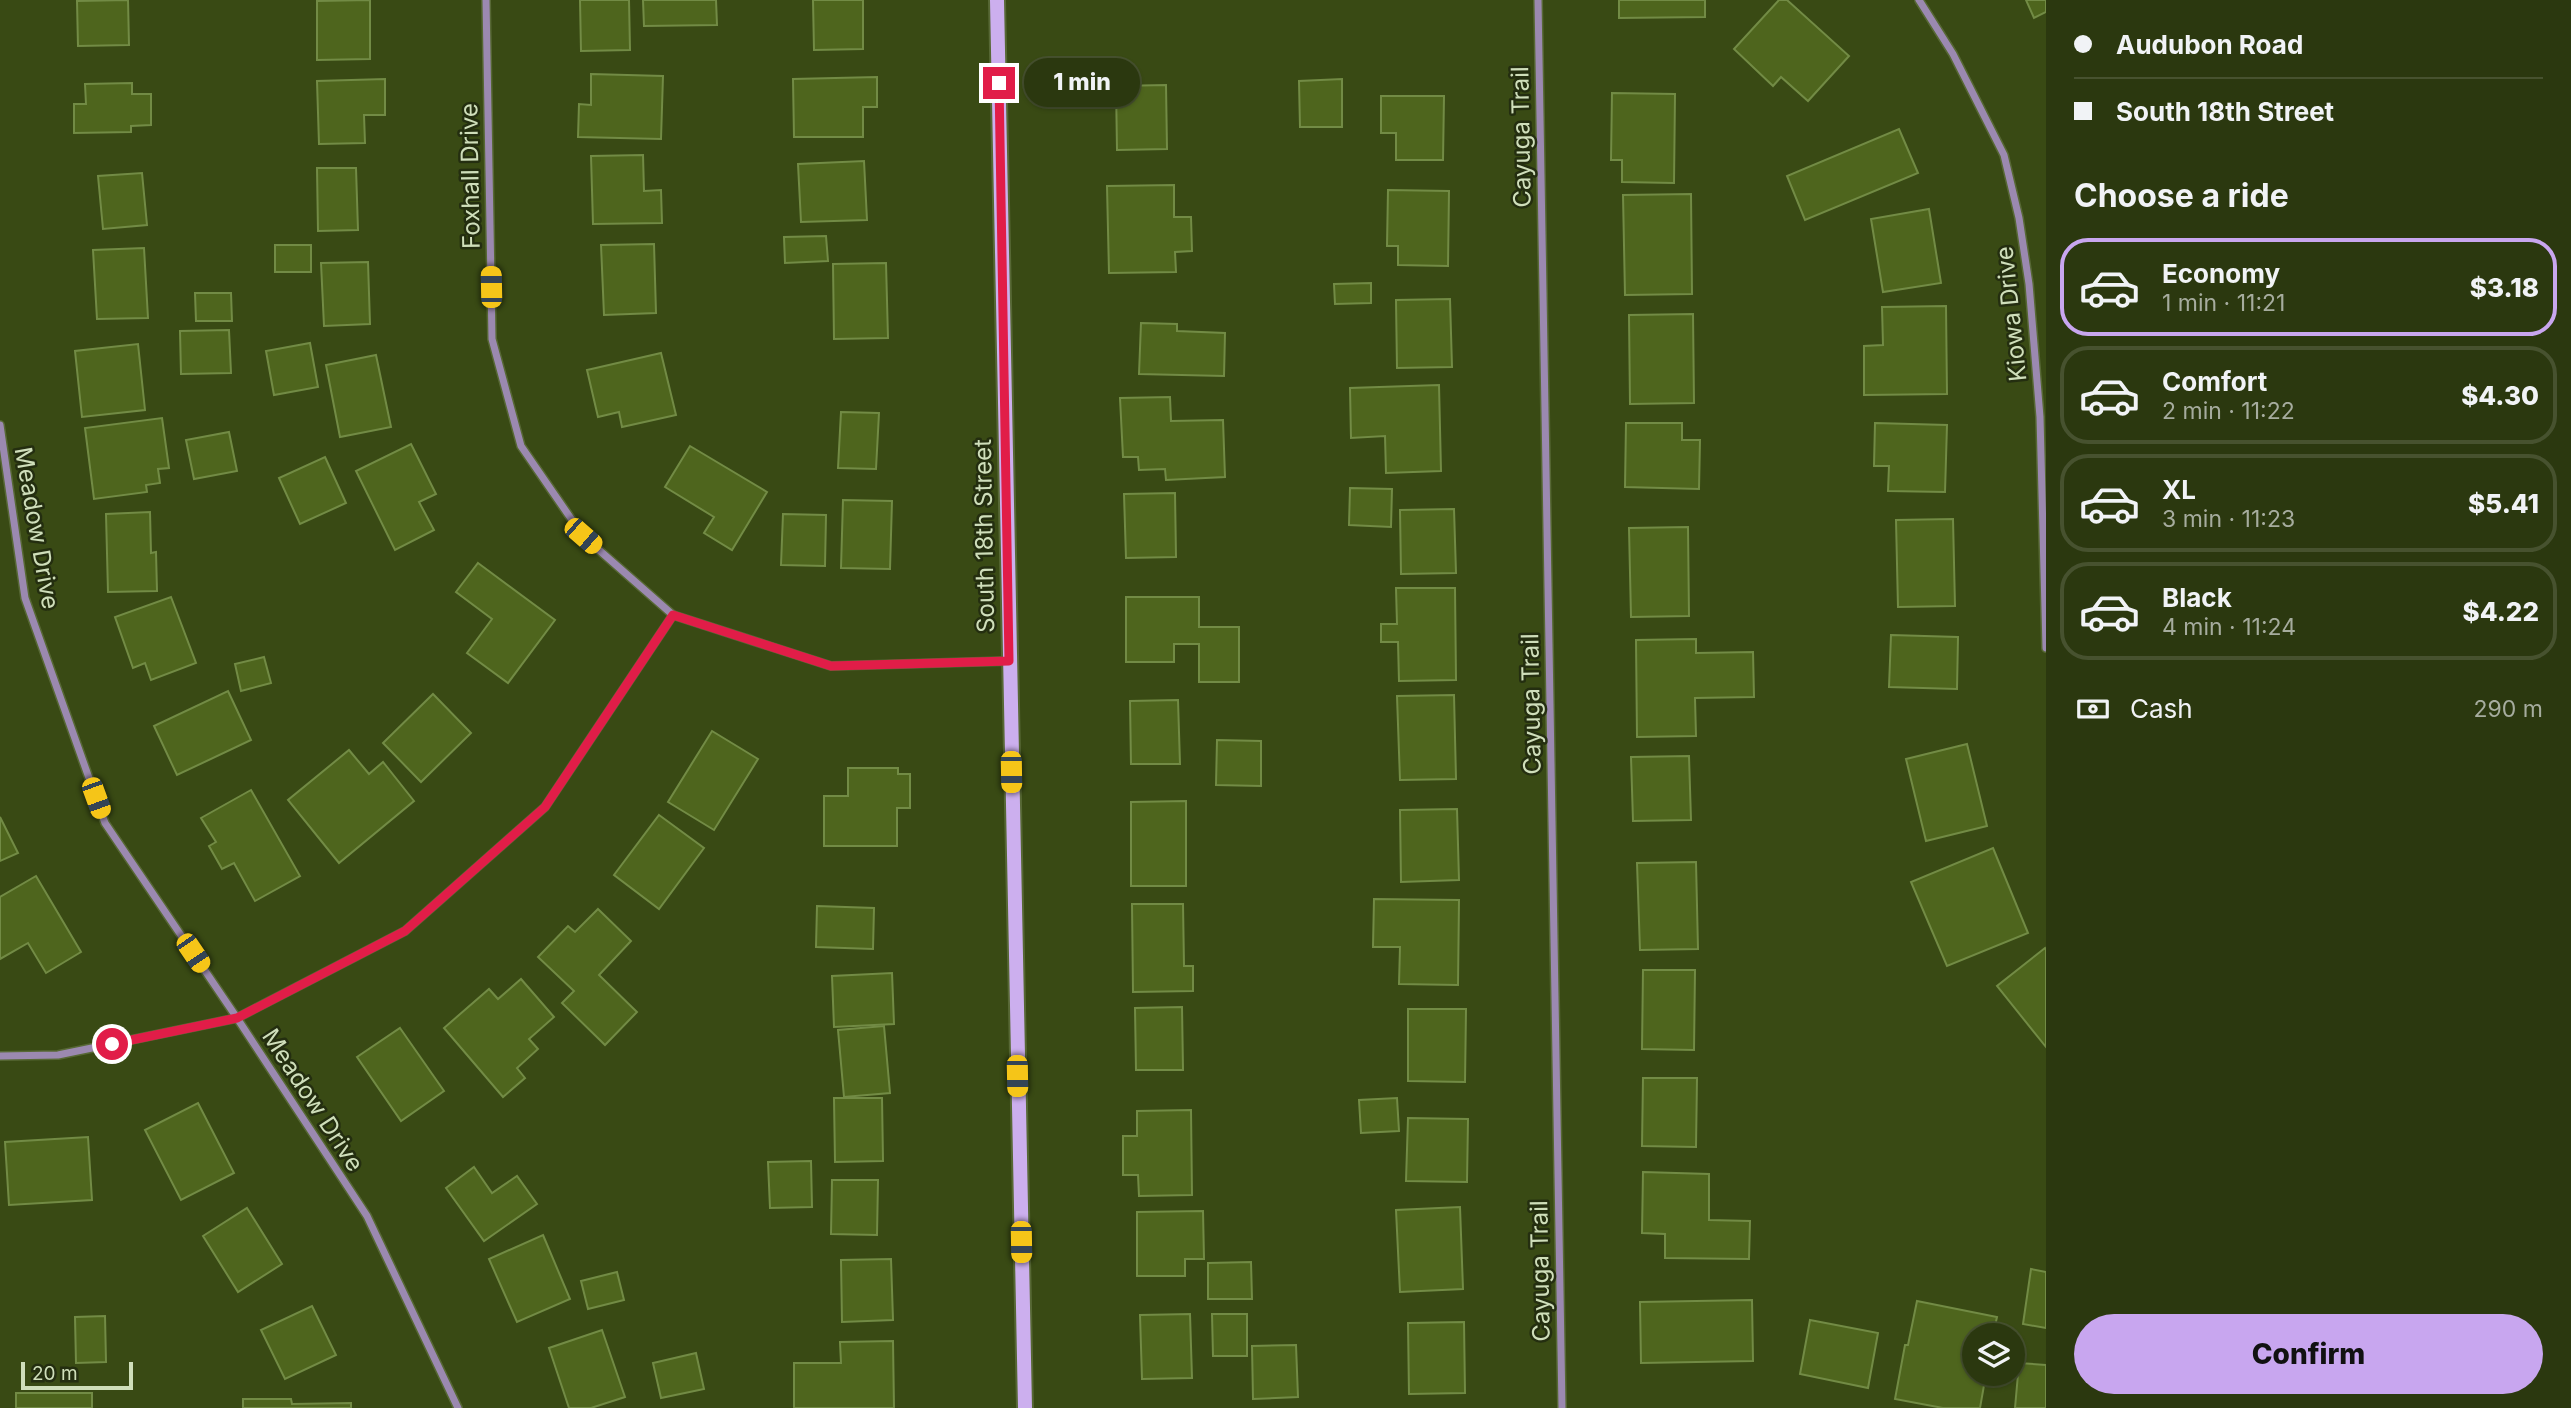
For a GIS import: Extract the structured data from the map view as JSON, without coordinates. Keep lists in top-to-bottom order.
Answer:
{
  "streets": {
    "main road": ["South 18th Street"],
    "street": [
      "Cayuga Trail",
      "Foxhall Drive",
      "Kiowa Drive",
      "Meadow Drive"
    ]
  },
  "crossings": [
    ["Foxhall Drive", "South 18th Street"]
  ],
  "scale_bar": "20 m",
  "page": {
    "banner": ["Audubon Road", "South 18th Street"],
    "bubble": "1 min",
    "heading": "Choose a ride",
    "list": [
      {
        "name": "Economy",
        "note": "1 min · 11:21",
        "value": "$3.18"
      },
      {
        "name": "Comfort",
        "note": "2 min · 11:22",
        "value": "$4.30"
      },
      {
        "name": "XL",
        "note": "3 min · 11:23",
        "value": "$5.41"
      },
      {
        "name": "Black",
        "note": "4 min · 11:24",
        "value": "$4.22"
      }
    ],
    "pay": ["Cash", "290 m"],
    "buttons": "Confirm",
    "scale": "20 m"
  }
}
